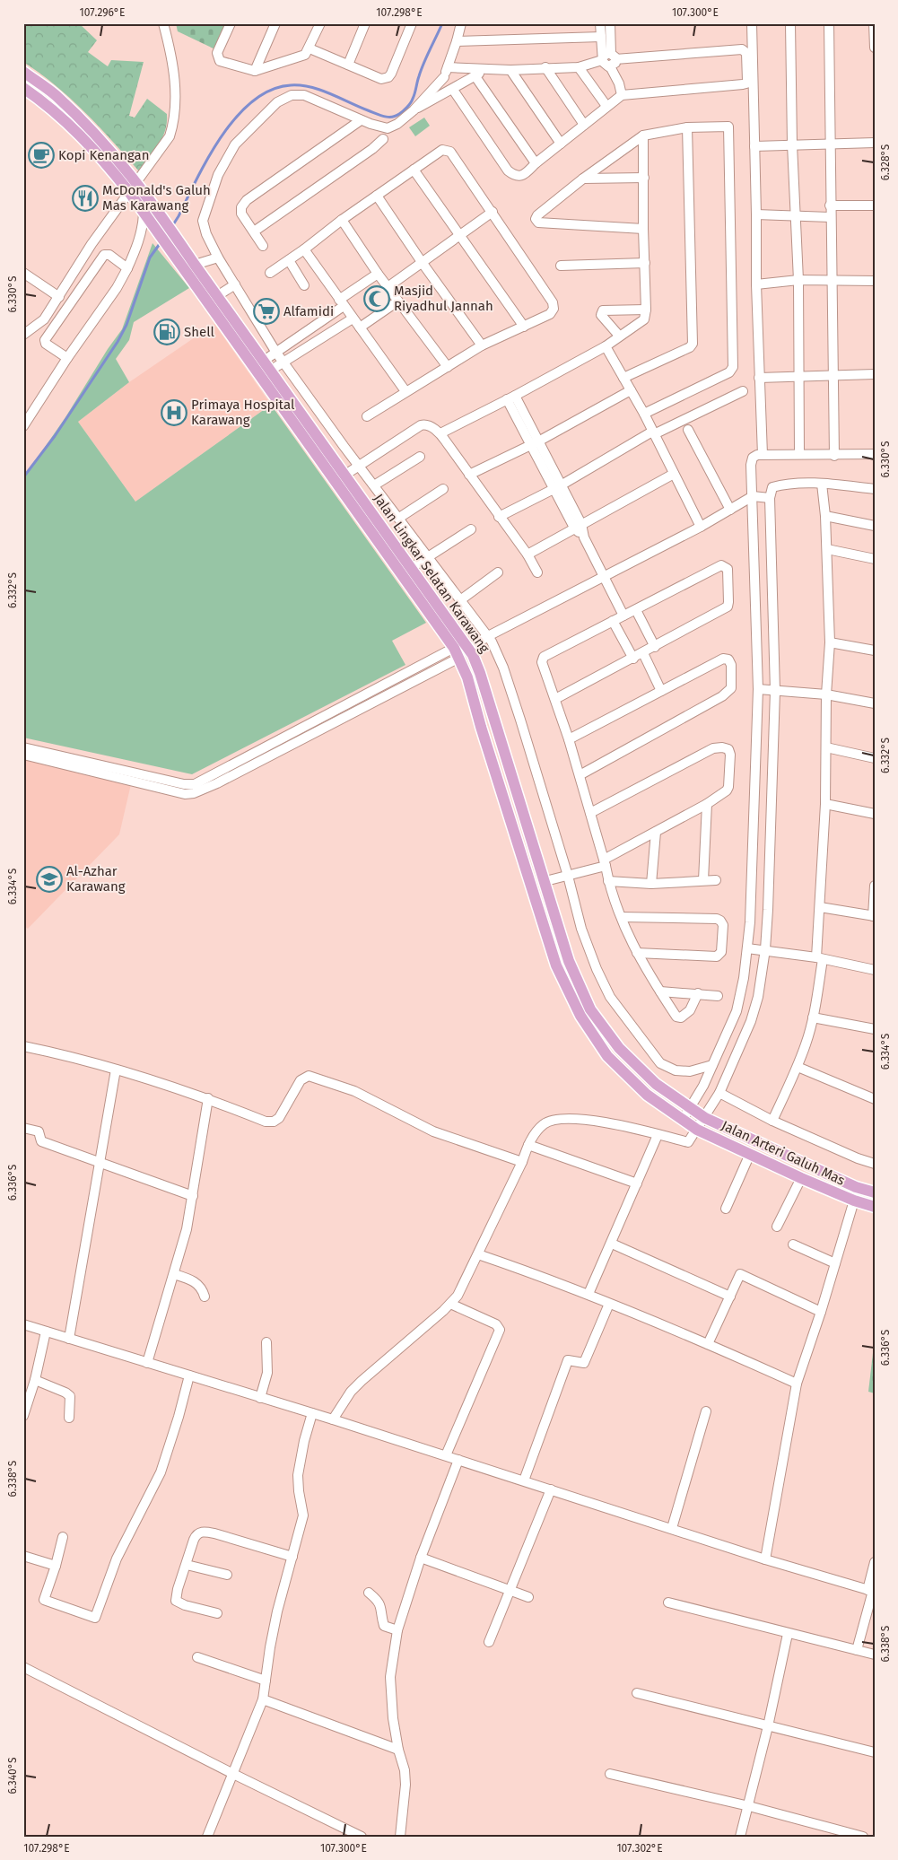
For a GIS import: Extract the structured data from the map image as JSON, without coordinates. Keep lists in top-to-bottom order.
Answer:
{
  "streets": {
    "main road": ["Jalan Lingkar Selatan Karawang", "Jalan Arteri Galuh Mas"]
  },
  "crossings": [
    ["Jalan Lingkar Selatan Karawang", "Jalan Arteri Galuh Mas"]
  ],
  "places": {
    "cafe": ["Kopi Kenangan"],
    "restaurant": ["McDonald's Galuh Mas Karawang"],
    "mosque": ["Masjid Riyadhul Jannah"],
    "supermarket": ["Alfamidi"],
    "fuel station": ["Shell"],
    "hospital": ["Primaya Hospital Karawang"],
    "school or university": ["Al-Azhar Karawang"]
  },
  "coordinates": [
    "107.296°E",
    "107.298°E",
    "107.300°E",
    "6.328°S",
    "6.330°S",
    "6.332°S",
    "6.334°S",
    "6.336°S",
    "6.338°S",
    "6.340°S",
    "107.302°E"
  ]
}
